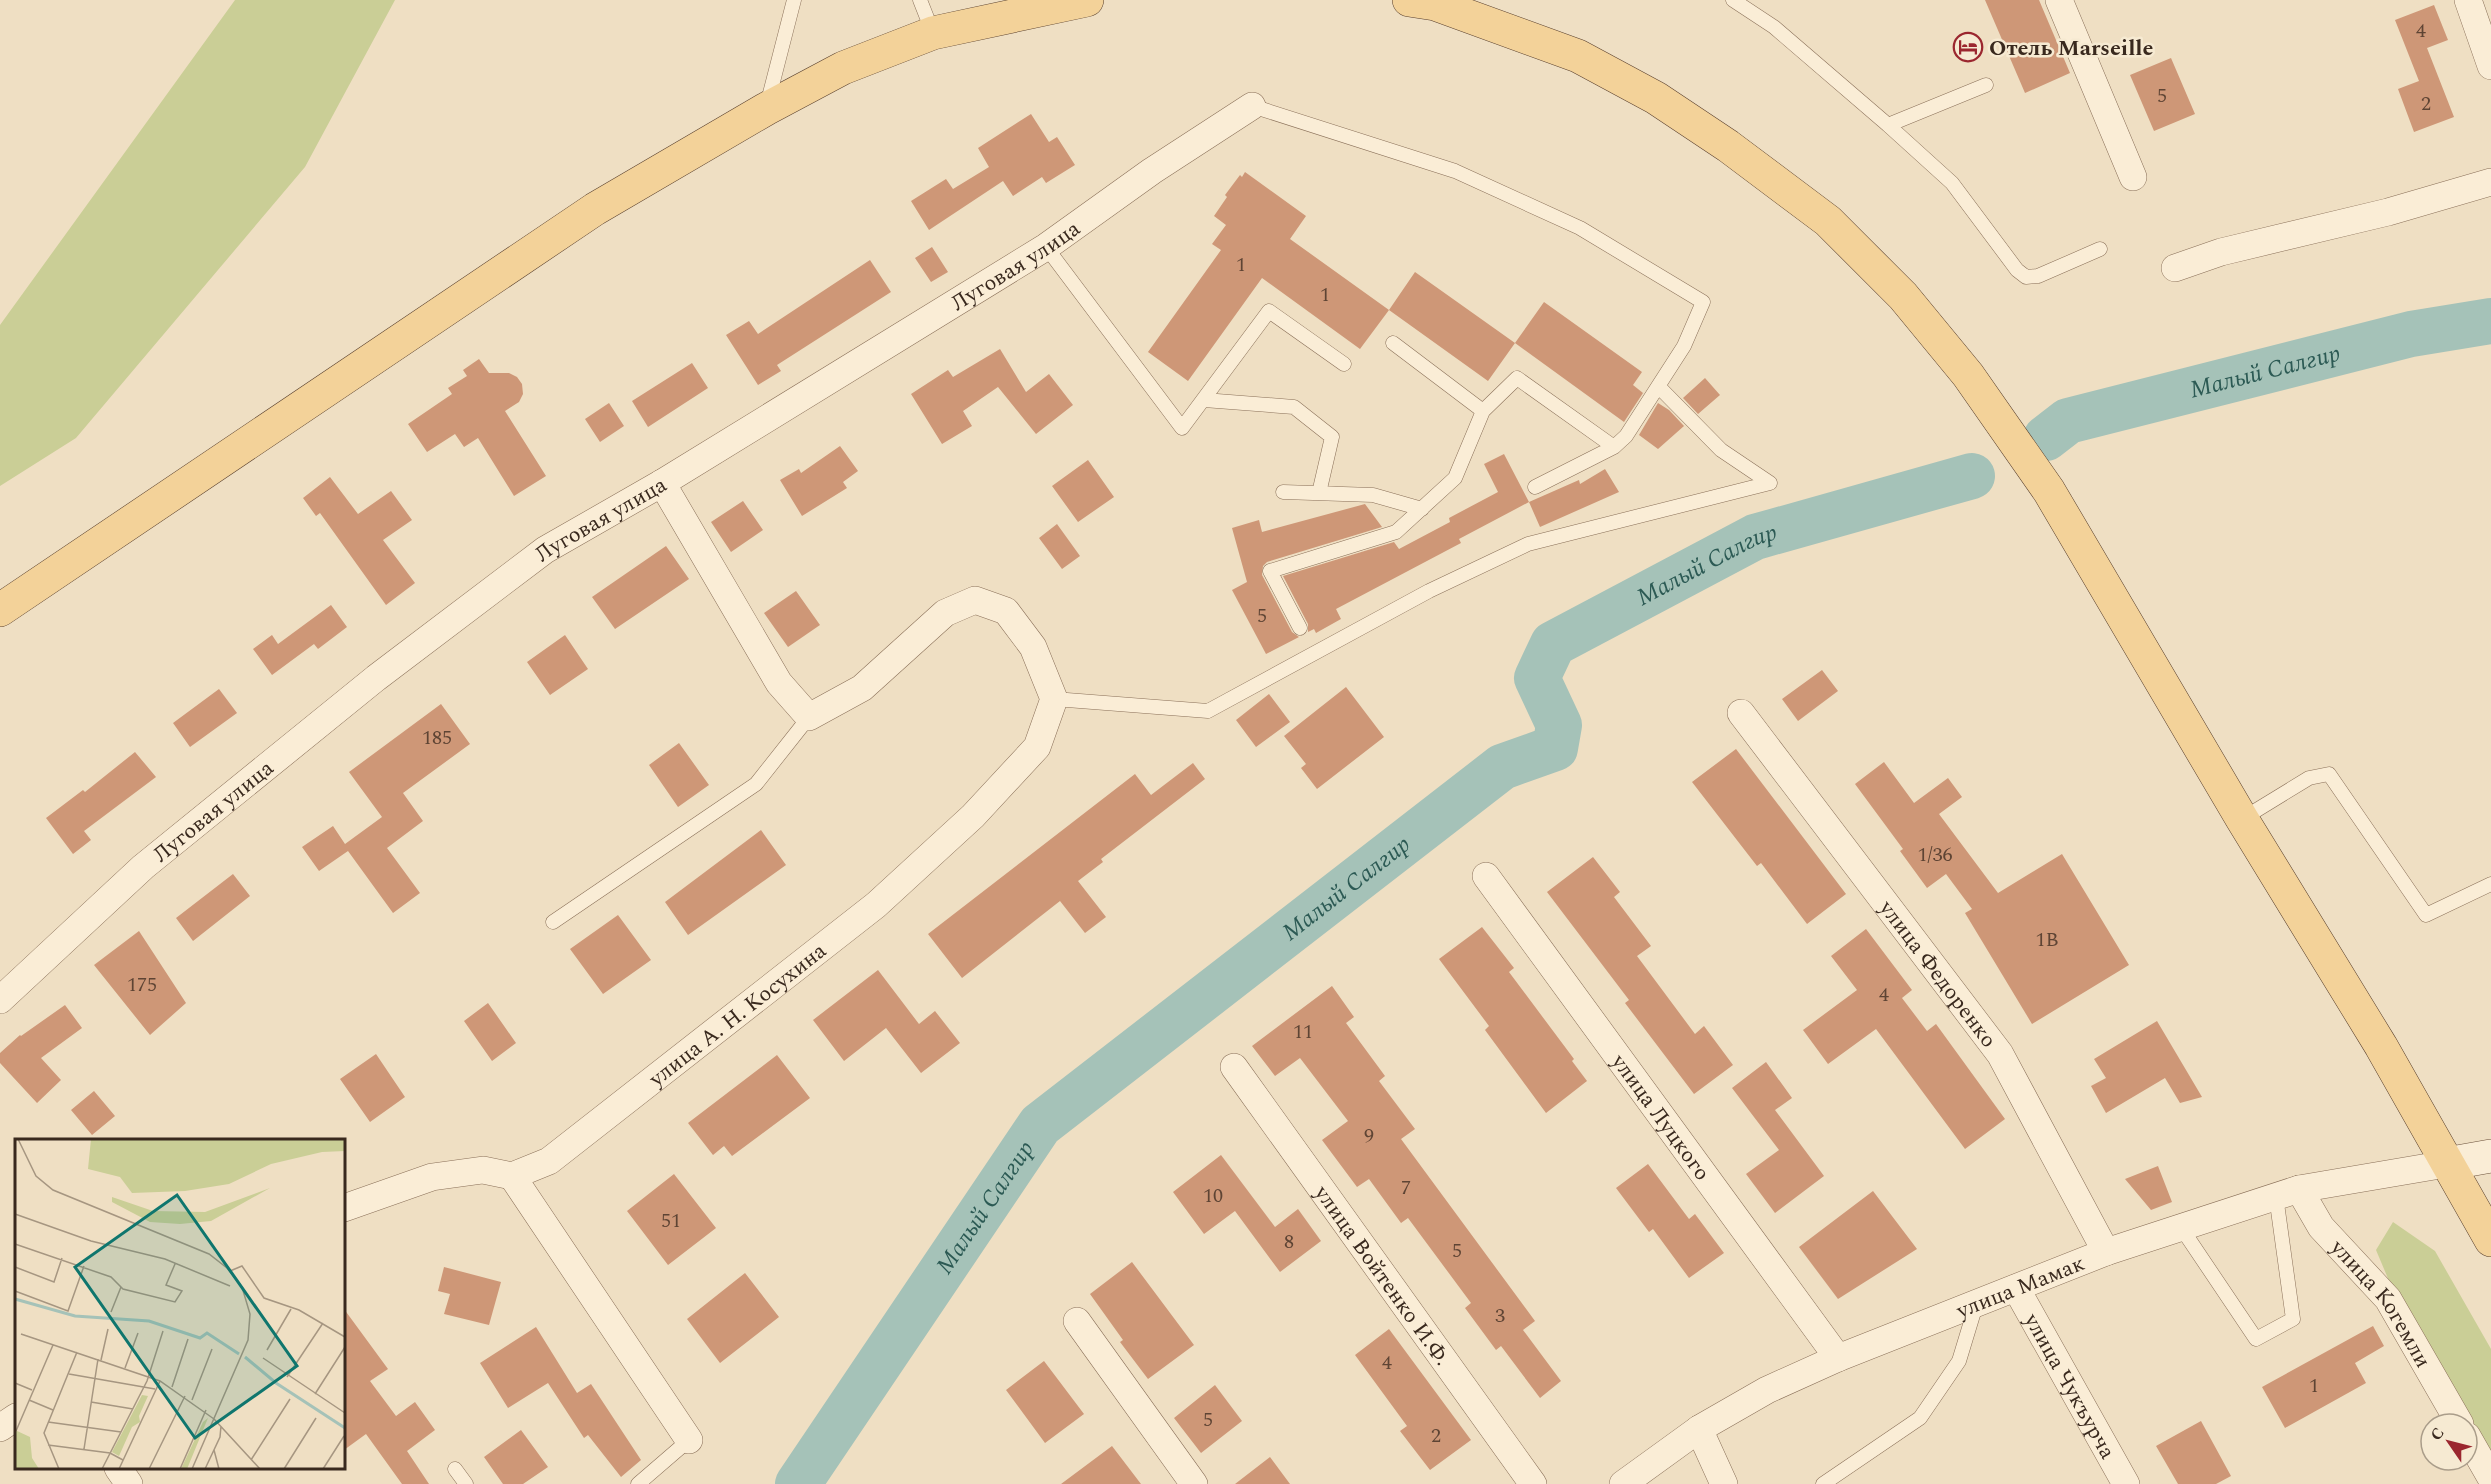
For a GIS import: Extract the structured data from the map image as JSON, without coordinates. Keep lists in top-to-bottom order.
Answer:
{
  "streets": {
    "street": [
      "Луговая улица",
      "улица Федоренко",
      "улица А. Н. Косухина",
      "улица Луцкого",
      "улица Войтенко И.Ф.",
      "улица Мамак",
      "улица Когемли",
      "улица Чукъурча"
    ]
  },
  "crossings": [
    ["улица Федоренко", "улица Мамак"],
    ["улица Луцкого", "улица Мамак"],
    ["улица Мамак", "улица Когемли"],
    ["улица Мамак", "улица Чукъурча"]
  ],
  "water": ["Малый Салгир"],
  "places": {
    "hotel": ["Отель Marseille"]
  },
  "house_numbers": [
    "4",
    "5",
    "2",
    "1",
    "1",
    "5",
    "185",
    "1/36",
    "1В",
    "175",
    "4",
    "11",
    "9",
    "7",
    "10",
    "51",
    "8",
    "5",
    "3",
    "4",
    "1",
    "5",
    "2"
  ],
  "north": "top left"
}
